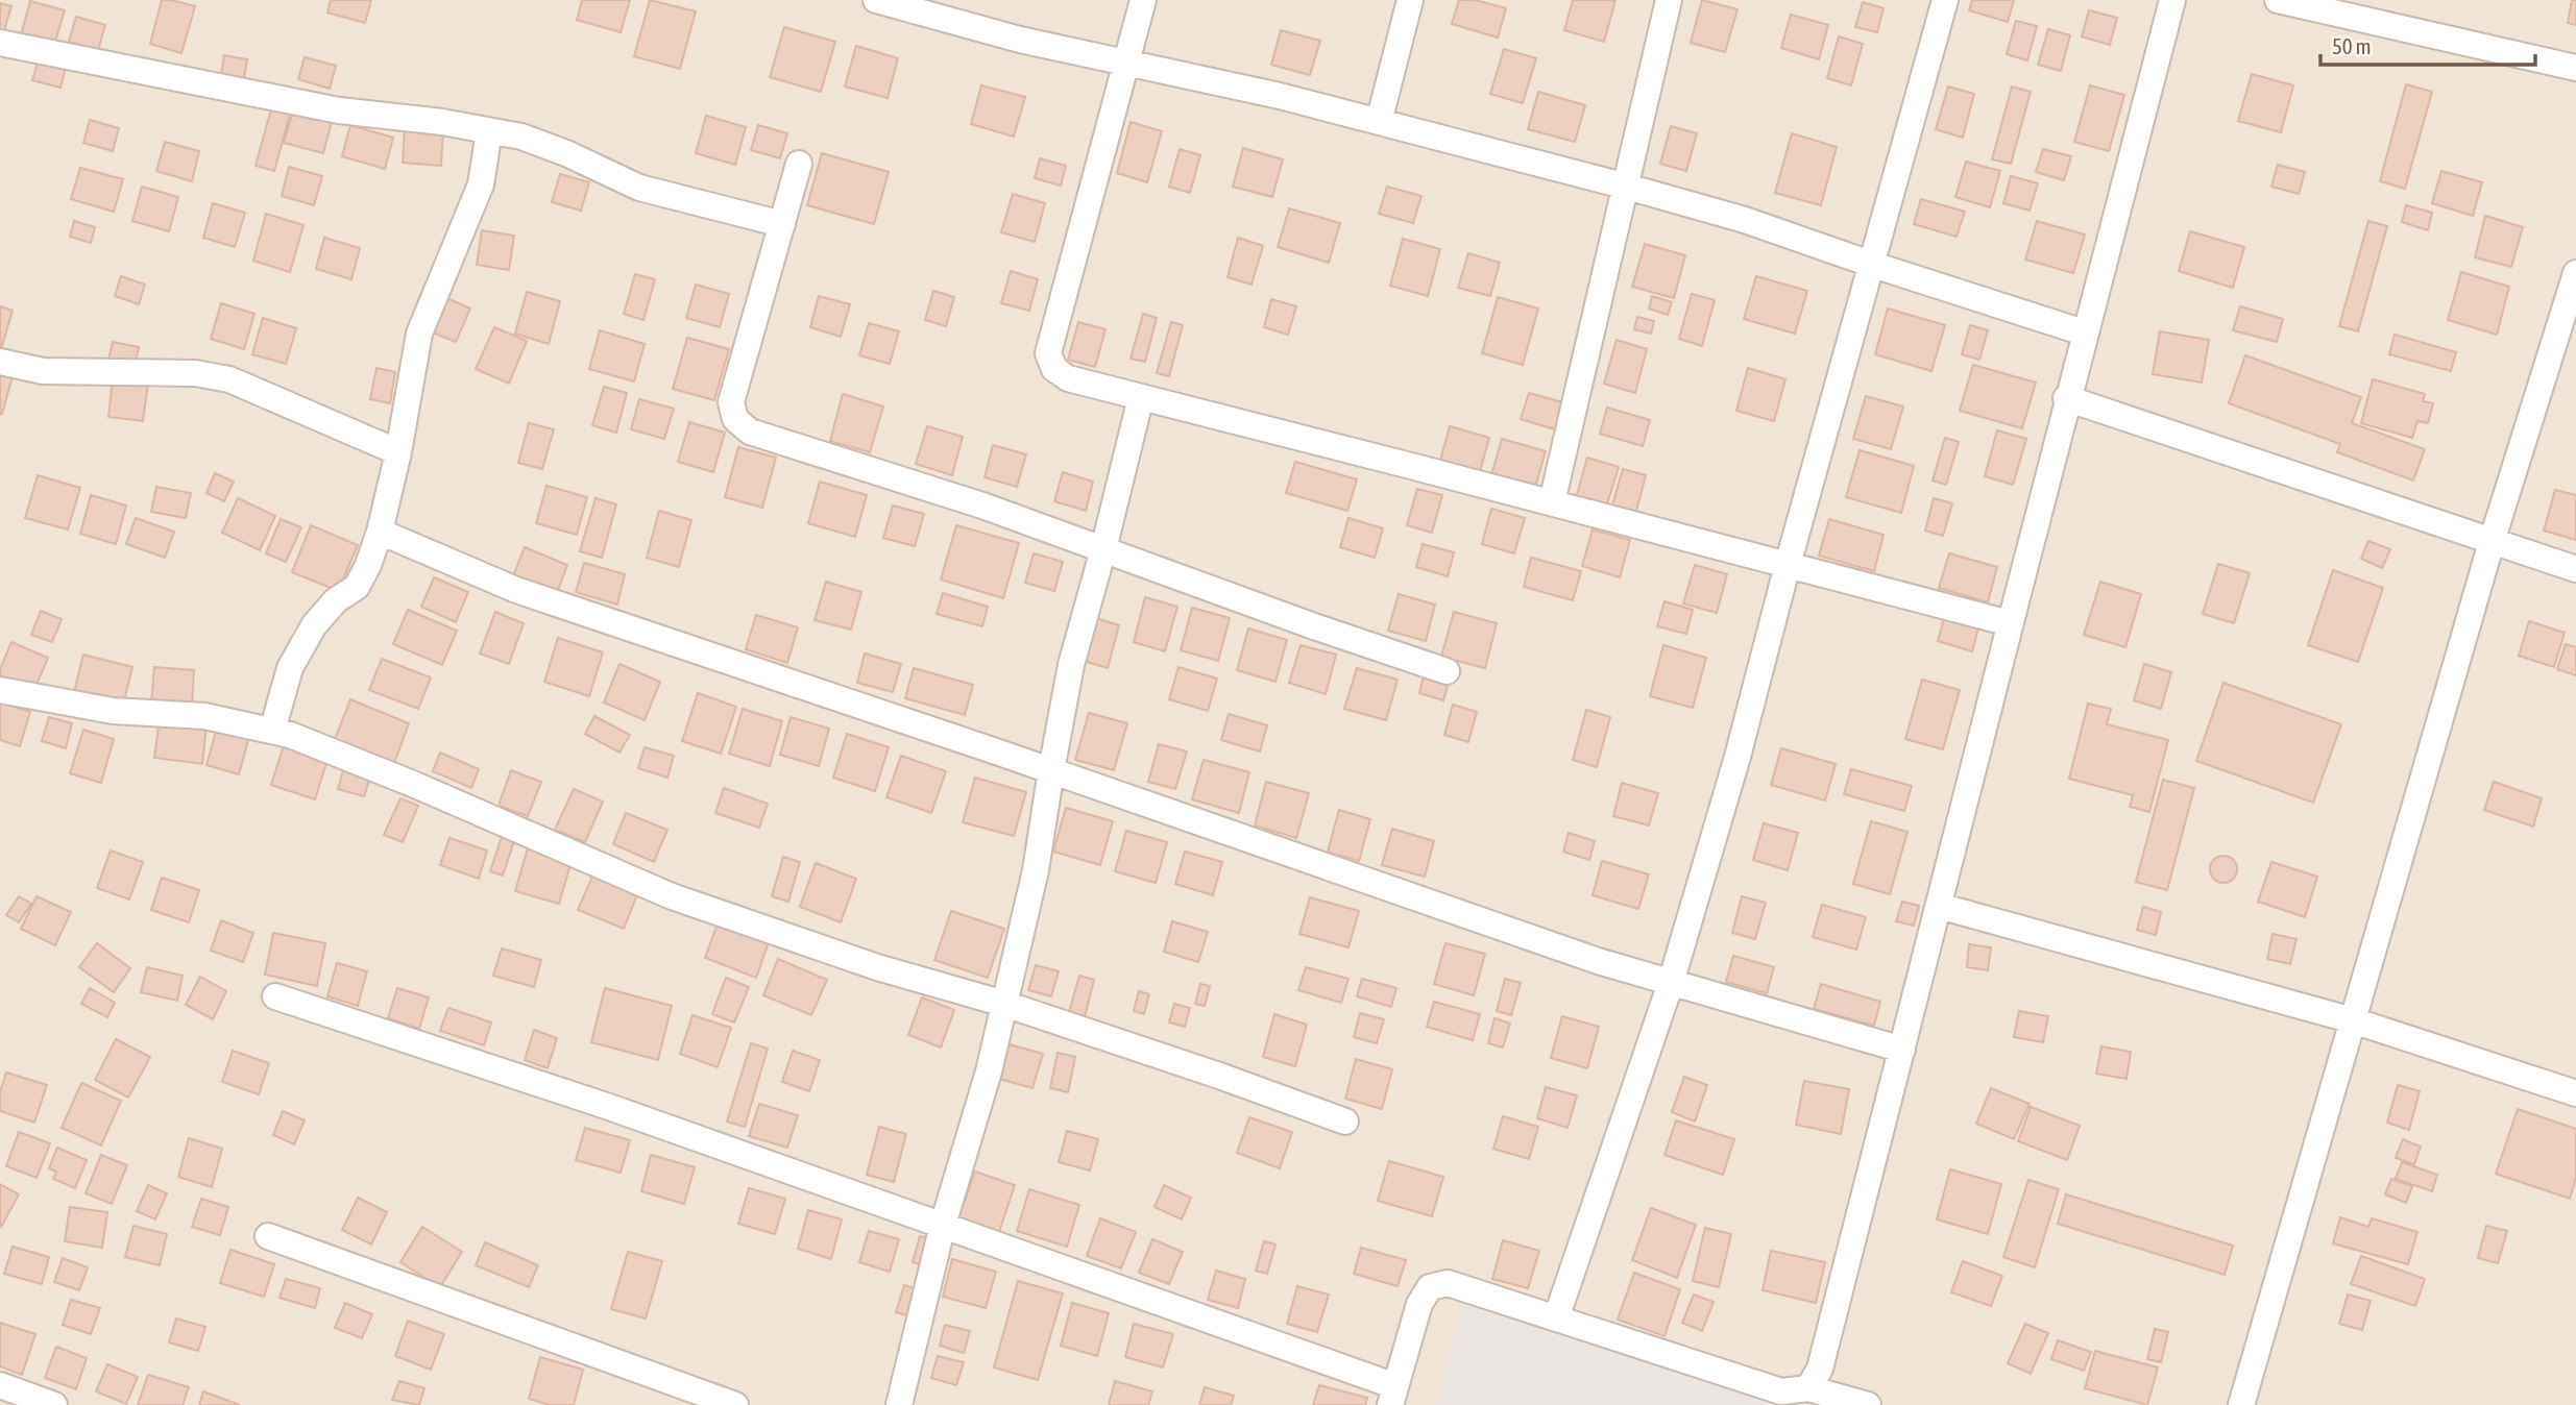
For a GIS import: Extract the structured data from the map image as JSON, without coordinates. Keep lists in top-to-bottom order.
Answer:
{
  "scale_bar": "50 m"
}
